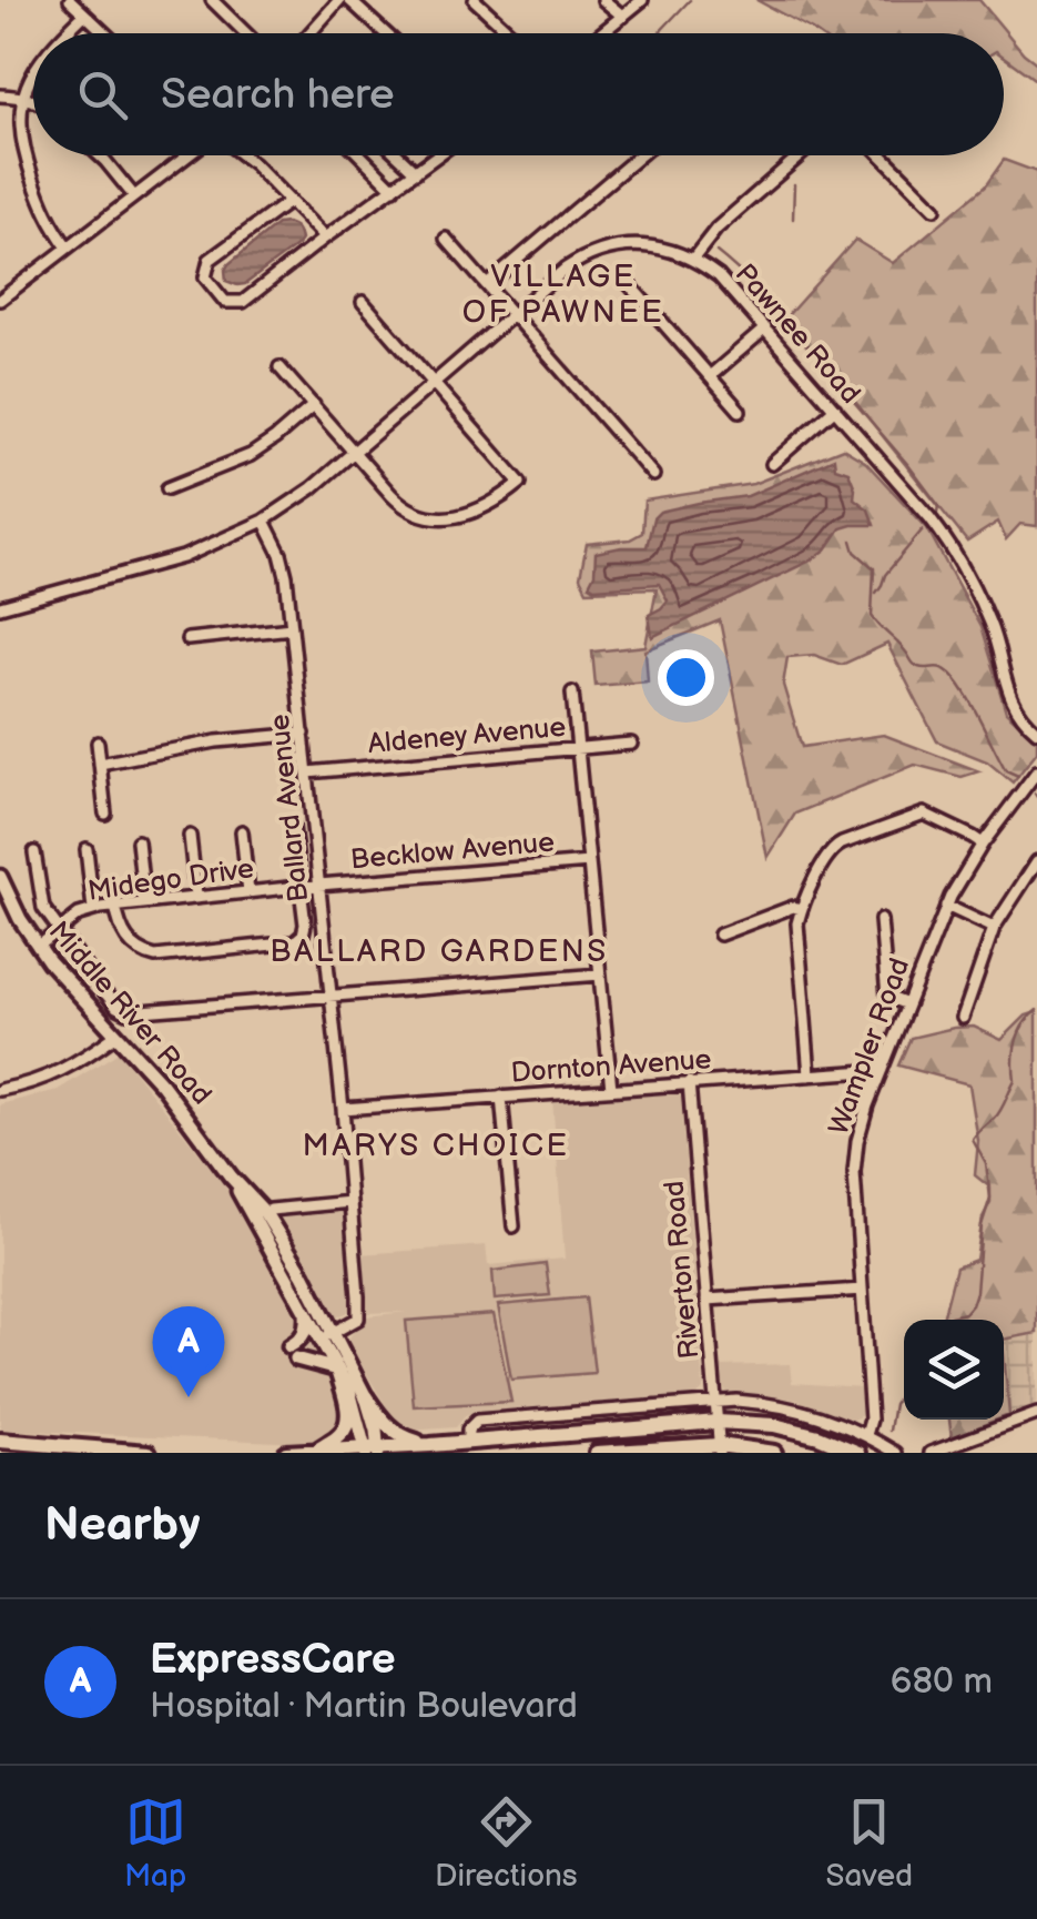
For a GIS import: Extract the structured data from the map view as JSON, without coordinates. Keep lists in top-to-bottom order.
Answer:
{
  "streets": {
    "street": [
      "Pawnee Road",
      "Aldeney Avenue",
      "Ballard Avenue",
      "Becklow Avenue",
      "Midego Drive",
      "Middle River Road",
      "Wampler Road",
      "Dornton Avenue",
      "Riverton Road"
    ]
  },
  "crossings": [
    ["Pawnee Road", "Ballard Avenue"],
    ["Aldeney Avenue", "Ballard Avenue"],
    ["Ballard Avenue", "Becklow Avenue"],
    ["Ballard Avenue", "Midego Drive"],
    ["Ballard Avenue", "Middle River Road"],
    ["Ballard Avenue", "Dornton Avenue"],
    ["Becklow Avenue", "Midego Drive"],
    ["Midego Drive", "Middle River Road"],
    ["Wampler Road", "Dornton Avenue"],
    ["Dornton Avenue", "Riverton Road"]
  ],
  "districts": ["VILLAGE OF PAWNEE", "BALLARD GARDENS", "MARYS CHOICE"],
  "page": {
    "search": "Search here",
    "pins": "A",
    "heading": "Nearby",
    "list": [
      {
        "mark": "A",
        "name": "ExpressCare",
        "note": "Hospital · Martin Boulevard",
        "value": "680 m"
      }
    ],
    "nav": ["Map", "Directions", "Saved"]
  }
}
